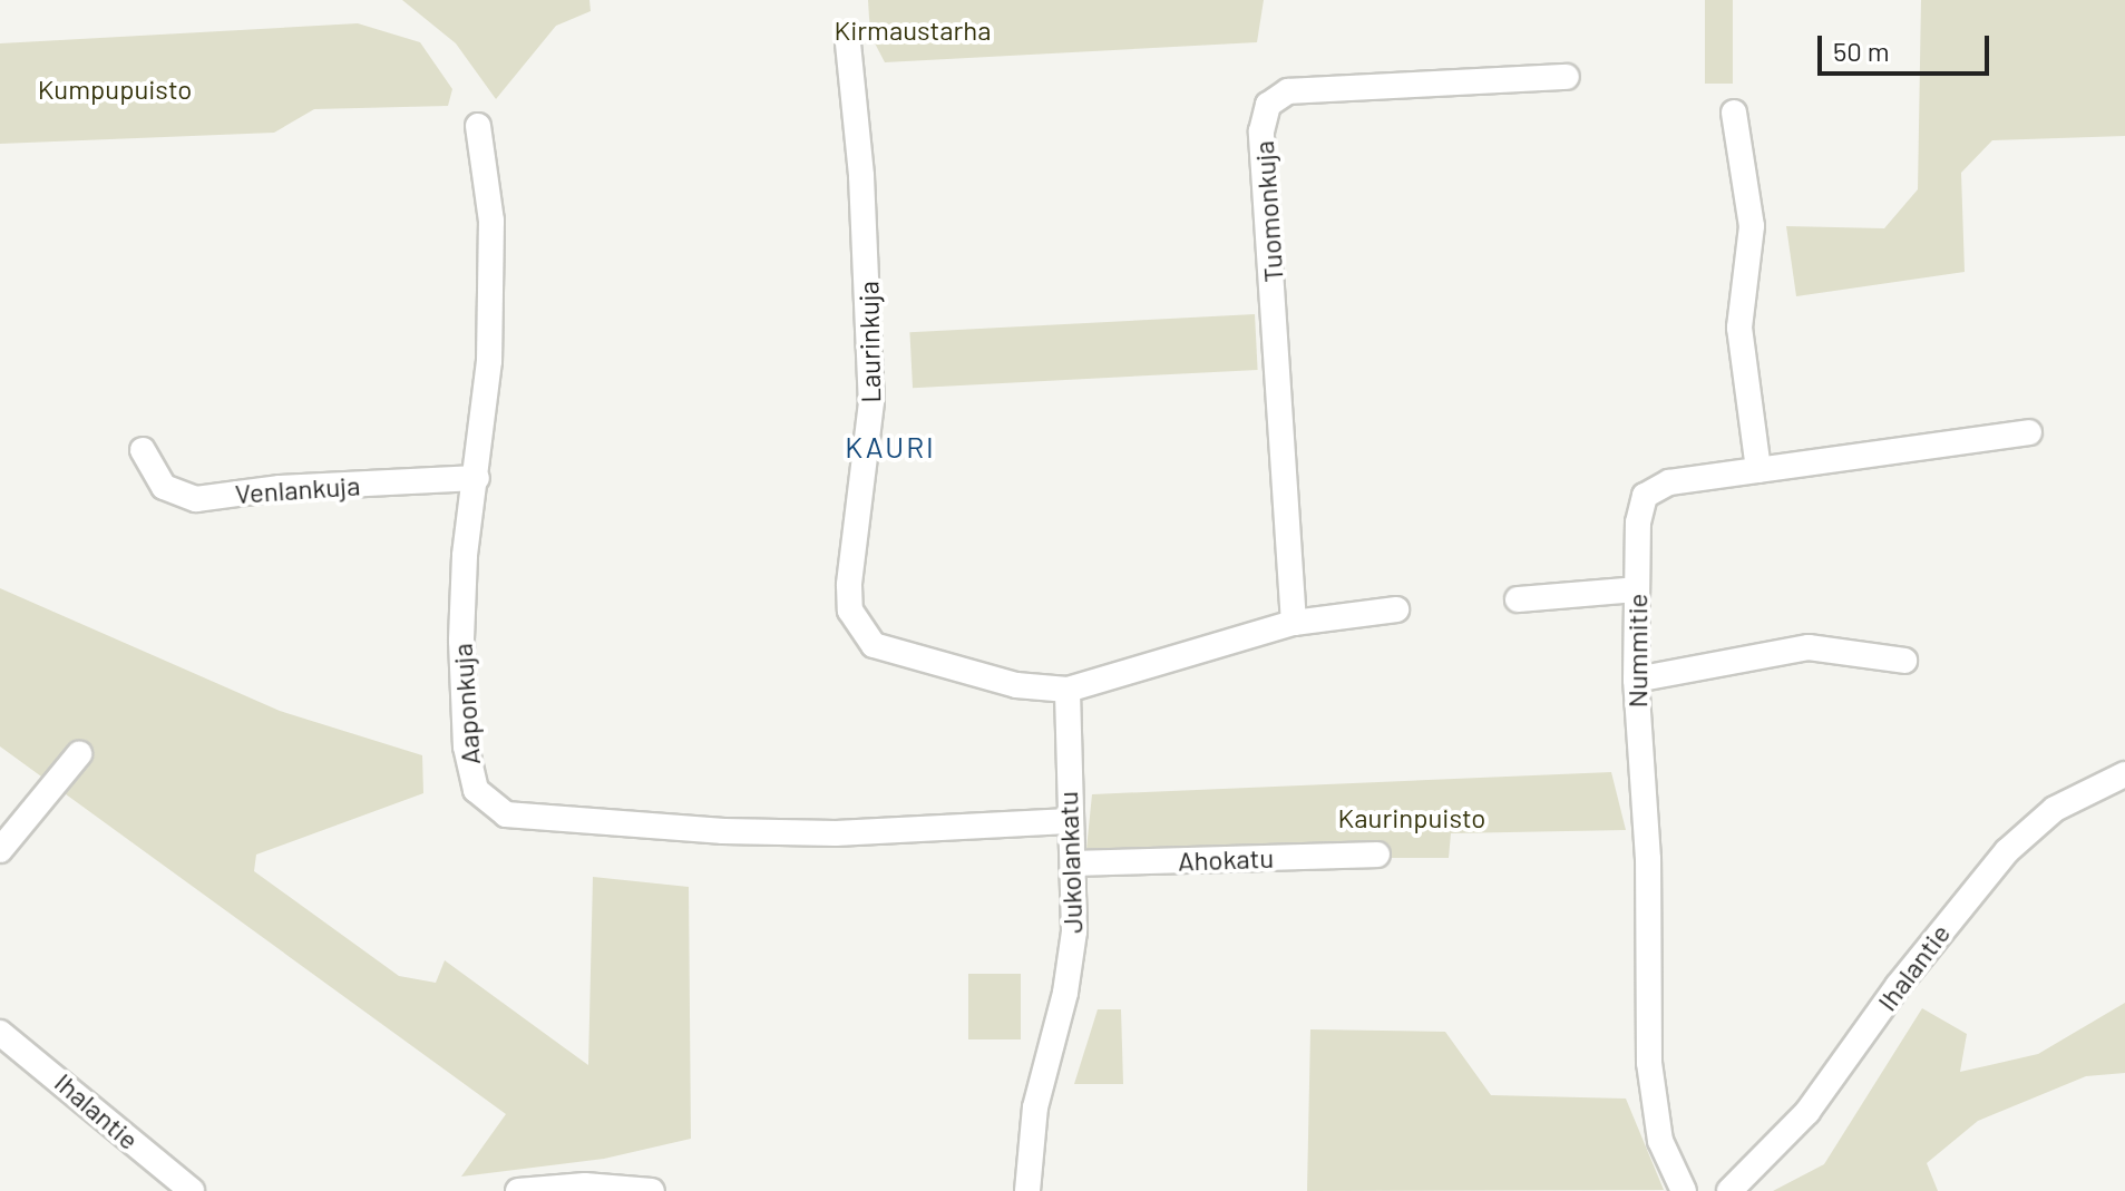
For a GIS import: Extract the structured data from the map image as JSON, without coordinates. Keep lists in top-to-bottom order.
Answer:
{
  "streets": {
    "street": [
      "Tuomonkuja",
      "Laurinkuja",
      "Venlankuja",
      "Nummitie",
      "Aaponkuja",
      "Ahokatu",
      "Jukolankatu",
      "Ihalantie"
    ]
  },
  "crossings": [
    ["Laurinkuja", "Jukolankatu"],
    ["Venlankuja", "Aaponkuja"],
    ["Aaponkuja", "Jukolankatu"],
    ["Ahokatu", "Jukolankatu"]
  ],
  "districts": ["KAURI"],
  "parks": ["Kirmaustarha", "Kumpupuisto", "Kaurinpuisto"],
  "scale_bar": "50 m"
}
